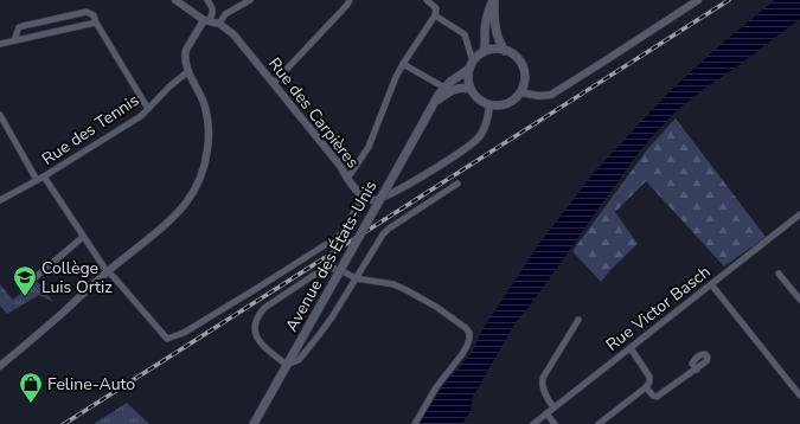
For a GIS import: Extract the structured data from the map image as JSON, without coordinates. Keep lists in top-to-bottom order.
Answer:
{
  "streets": {
    "main road": ["Avenue des États-Unis"],
    "street": ["Rue des Carpières", "Rue des Tennis", "Rue Victor Basch"]
  },
  "places": {
    "school or university": ["Collège Luis Ortiz"],
    "shop": ["Feline-Auto"]
  }
}
